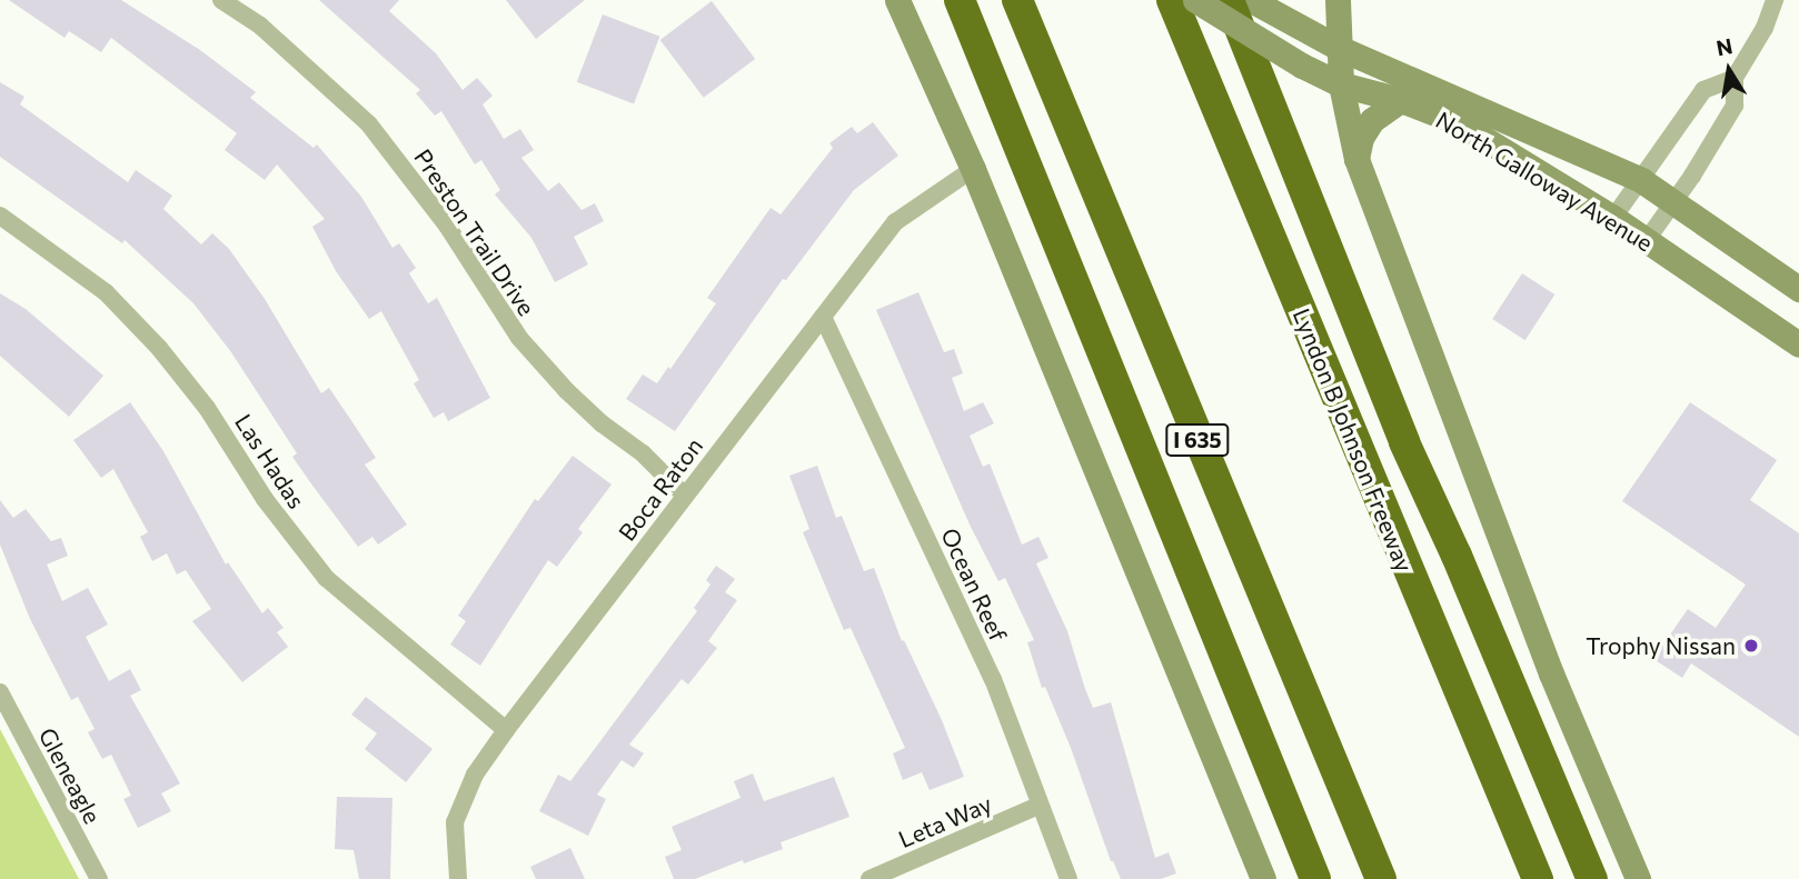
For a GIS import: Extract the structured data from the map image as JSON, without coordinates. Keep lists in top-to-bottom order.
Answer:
{
  "streets": {
    "highway": ["I 635", "Lyndon B Johnson Freeway"],
    "main road": ["North Galloway Avenue"],
    "street": [
      "Preston Trail Drive",
      "Las Hadas",
      "Boca Raton",
      "Ocean Reef",
      "Gleneagle",
      "Leta Way"
    ]
  },
  "crossings": [
    ["Preston Trail Drive", "Boca Raton"],
    ["Las Hadas", "Boca Raton"],
    ["Boca Raton", "Ocean Reef"],
    ["Ocean Reef", "Leta Way"]
  ],
  "places": ["Trophy Nissan"],
  "north": "top"
}
